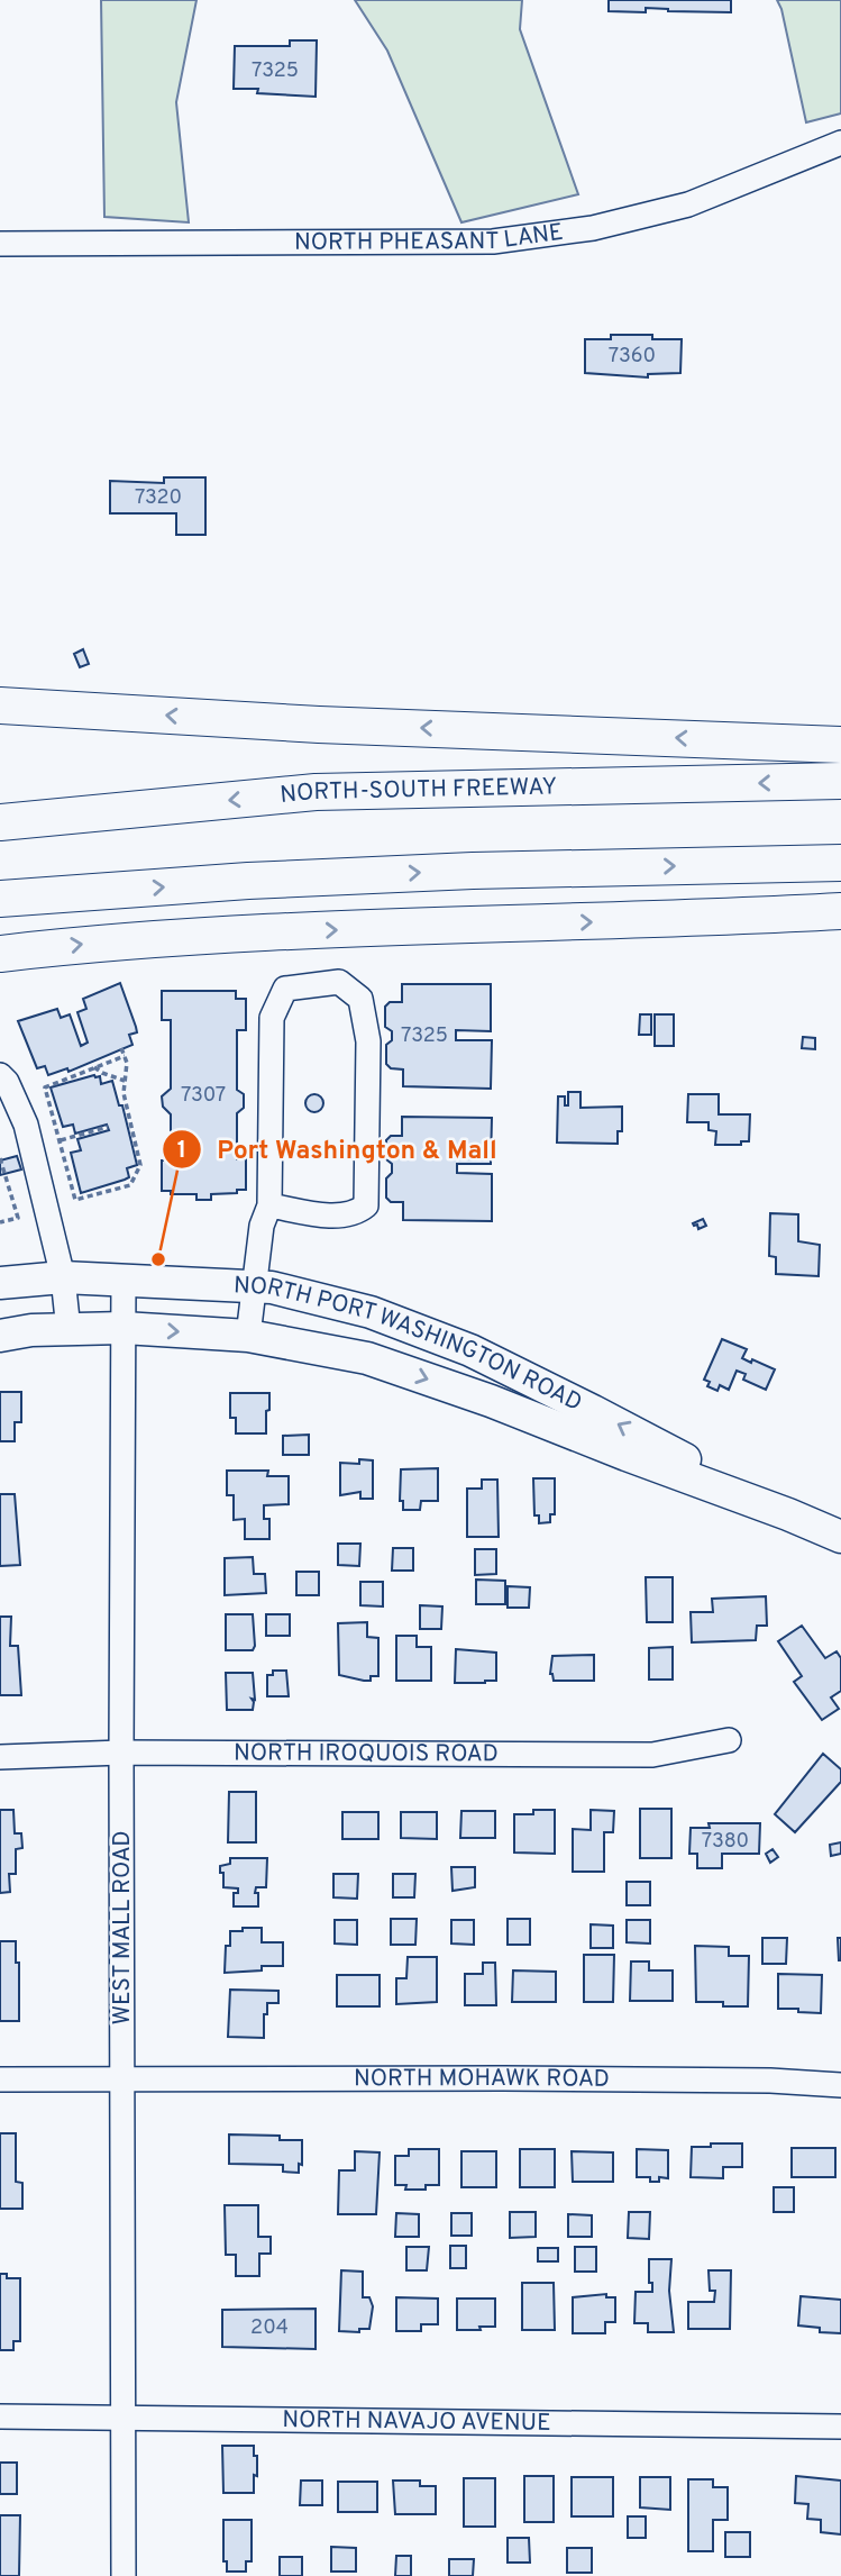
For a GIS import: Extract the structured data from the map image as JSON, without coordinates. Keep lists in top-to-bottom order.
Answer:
{
  "streets": {
    "highway": ["NORTH-SOUTH FREEWAY"],
    "main road": ["NORTH PORT WASHINGTON ROAD"],
    "street": [
      "NORTH PHEASANT LANE",
      "NORTH IROQUOIS ROAD",
      "WEST MALL ROAD",
      "NORTH MOHAWK ROAD",
      "NORTH NAVAJO AVENUE"
    ]
  },
  "crossings": [
    ["NORTH PORT WASHINGTON ROAD", "WEST MALL ROAD"],
    ["NORTH IROQUOIS ROAD", "WEST MALL ROAD"],
    ["WEST MALL ROAD", "NORTH MOHAWK ROAD"],
    ["WEST MALL ROAD", "NORTH NAVAJO AVENUE"]
  ],
  "places": ["Port Washington & Mall"],
  "house_numbers": [
    "7325",
    "7360",
    "7320",
    "7325",
    "7307",
    "7380",
    "204"
  ]
}
